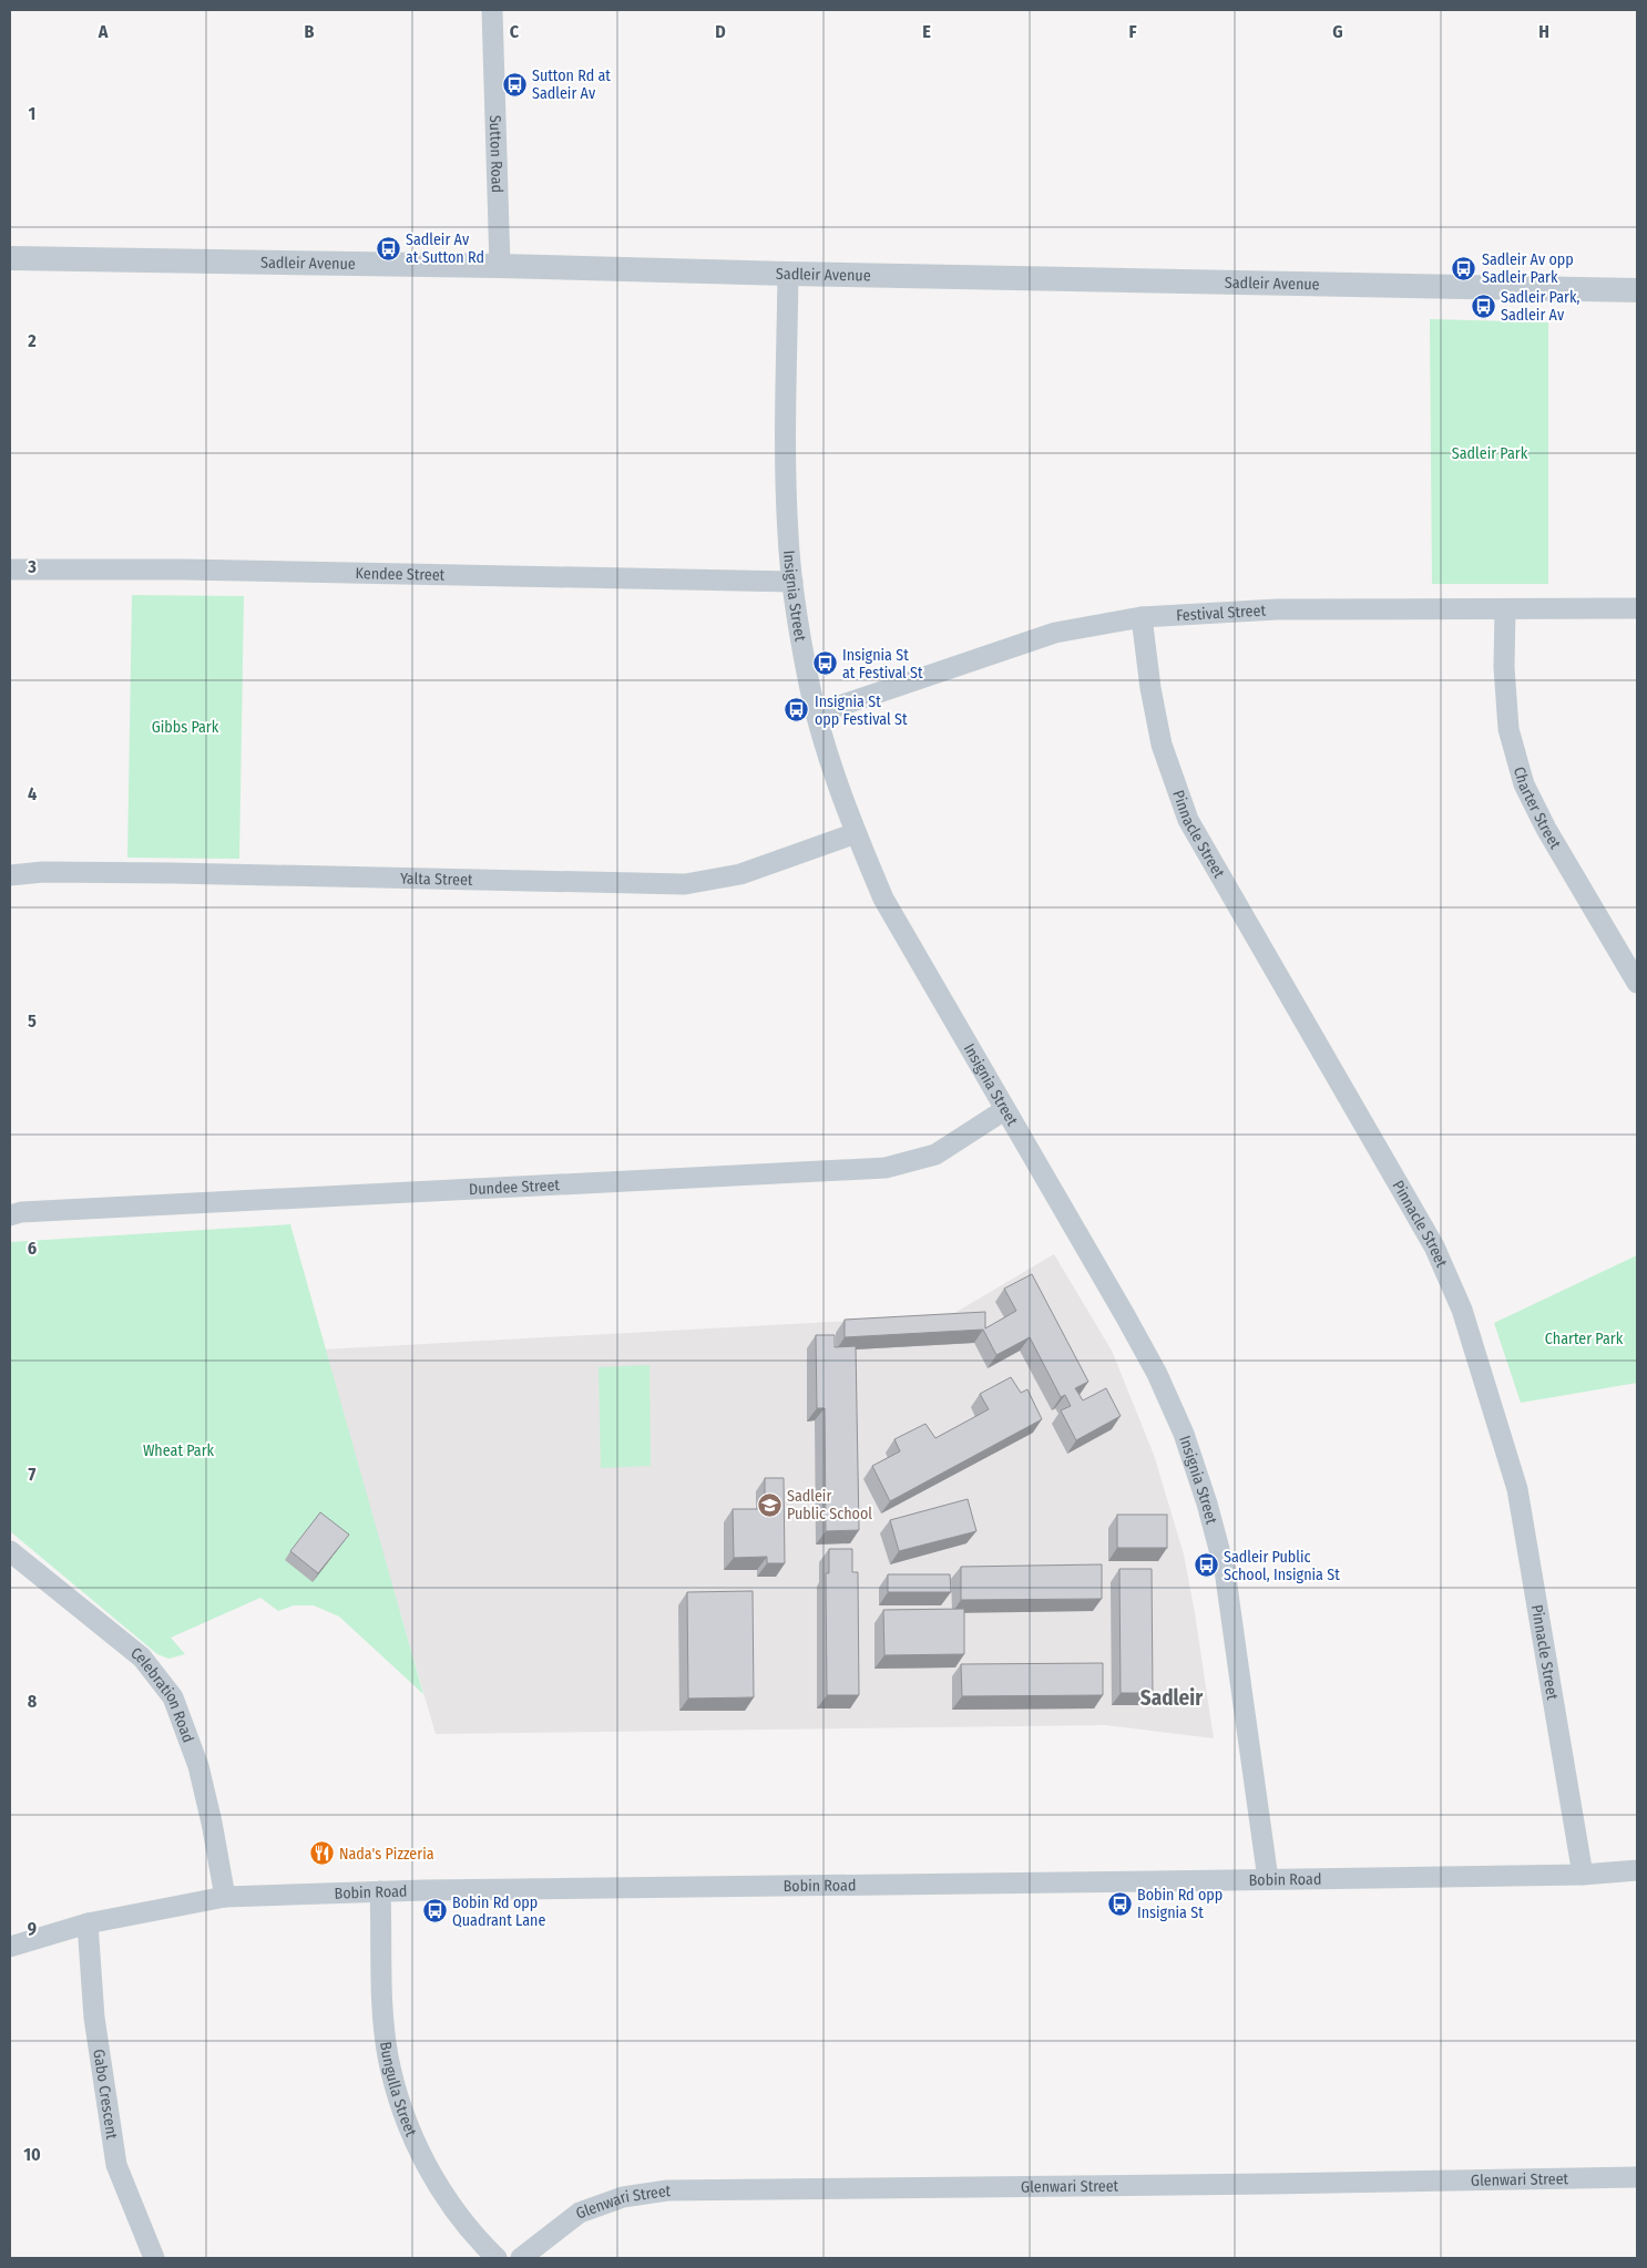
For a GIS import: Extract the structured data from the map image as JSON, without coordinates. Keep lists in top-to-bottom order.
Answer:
{
  "streets": {
    "street": [
      "Sutton Road",
      "Sadleir Avenue",
      "Kendee Street",
      "Insignia Street",
      "Festival Street",
      "Charter Street",
      "Pinnacle Street",
      "Yalta Street",
      "Dundee Street",
      "Celebration Road",
      "Bobin Road",
      "Bungulla Street",
      "Gabo Crescent",
      "Glenwari Street"
    ]
  },
  "crossings": [
    ["Sutton Road", "Sadleir Avenue"],
    ["Sadleir Avenue", "Insignia Street"],
    ["Kendee Street", "Insignia Street"],
    ["Insignia Street", "Festival Street"],
    ["Insignia Street", "Yalta Street"],
    ["Insignia Street", "Dundee Street"],
    ["Insignia Street", "Bobin Road"],
    ["Festival Street", "Charter Street"],
    ["Festival Street", "Pinnacle Street"],
    ["Pinnacle Street", "Bobin Road"],
    ["Celebration Road", "Bobin Road"],
    ["Bobin Road", "Bungulla Street"],
    ["Bobin Road", "Gabo Crescent"]
  ],
  "districts": ["Sadleir"],
  "parks": [
    "Sadleir Park",
    "Gibbs Park",
    "Charter Park",
    "Wheat Park"
  ],
  "places": {
    "bus stop": [
      "Sutton Rd at Sadleir Av",
      "Sadleir Av at Sutton Rd",
      "Sadleir Av opp Sadleir Park",
      "Sadleir Park, Sadleir Av",
      "Insignia St at Festival St",
      "Insignia St opp Festival St",
      "Sadleir Public School, Insignia St",
      "Bobin Rd opp Insignia St",
      "Bobin Rd opp Quadrant Lane"
    ],
    "school or university": ["Sadleir Public School"],
    "restaurant": ["Nada's Pizzeria"]
  },
  "grid": {
    "columns": [
      "A",
      "B",
      "C",
      "D",
      "E",
      "F",
      "G",
      "H"
    ],
    "rows": [
      "1",
      "2",
      "3",
      "4",
      "5",
      "6",
      "7",
      "8",
      "9",
      "10"
    ]
  }
}
